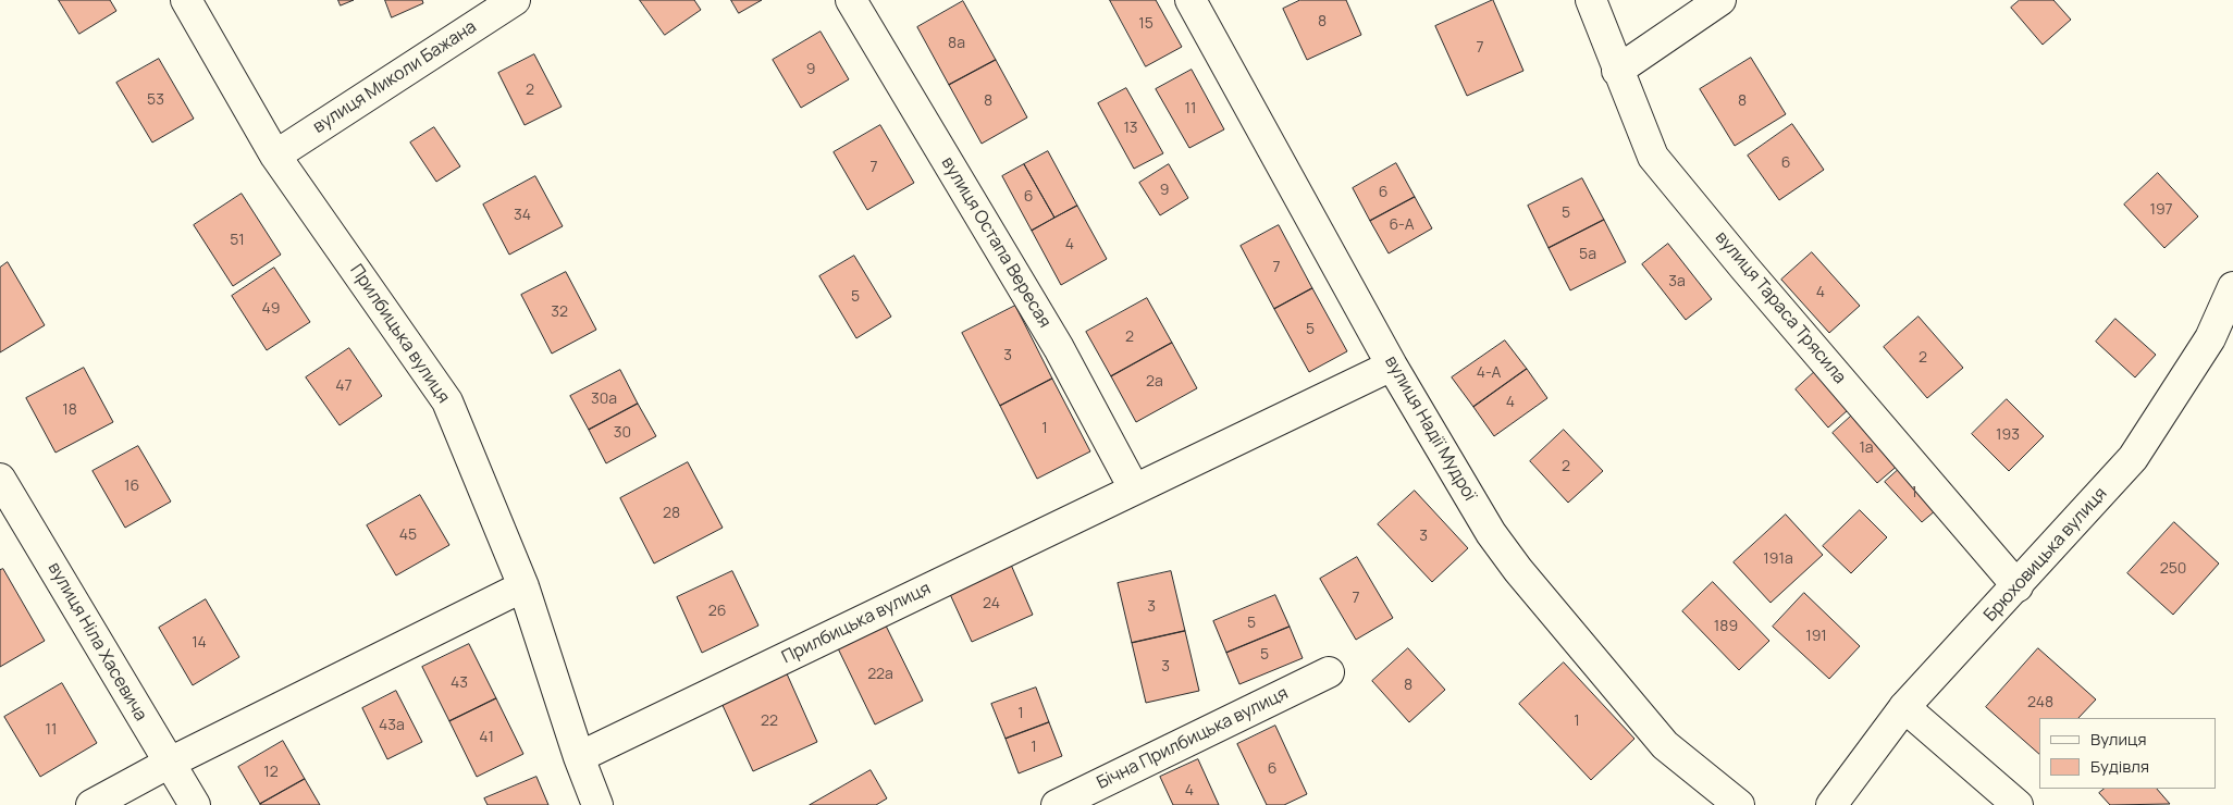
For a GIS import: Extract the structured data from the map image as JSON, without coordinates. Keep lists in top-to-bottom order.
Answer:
{
  "streets": {
    "street": [
      "вулиця Миколи Бажана",
      "вулиця Остапа Вересая",
      "вулиця Тараса Трясила",
      "Прилбицька вулиця",
      "вулиця Надії Мудрої",
      "Брюховицька вулиця",
      "вулиця Ніла Хасевича",
      "Бічна Прилбицька вулиця"
    ]
  },
  "crossings": [
    ["вулиця Миколи Бажана", "Прилбицька вулиця"],
    ["вулиця Остапа Вересая", "Прилбицька вулиця"],
    ["вулиця Тараса Трясила", "Брюховицька вулиця"],
    ["Прилбицька вулиця", "вулиця Надії Мудрої"]
  ],
  "house_numbers": [
    "8",
    "15",
    "8а",
    "7",
    "9",
    "2",
    "53",
    "8",
    "8",
    "11",
    "13",
    "6",
    "7",
    "9",
    "6",
    "6",
    "197",
    "5",
    "34",
    "6-А",
    "51",
    "4",
    "5а",
    "7",
    "3а",
    "4",
    "5",
    "49",
    "32",
    "5",
    "2",
    "3",
    "2",
    "4-А",
    "2а",
    "47",
    "30а",
    "4",
    "18",
    "1",
    "30",
    "193",
    "1а",
    "2",
    "16",
    "1",
    "28",
    "45",
    "3",
    "191а",
    "250",
    "7",
    "24",
    "3",
    "26",
    "5",
    "189",
    "191",
    "14",
    "5",
    "3",
    "22а",
    "43",
    "8",
    "248",
    "1",
    "22",
    "1",
    "43а",
    "11",
    "41",
    "1",
    "6",
    "12",
    "4"
  ],
  "legend": ["Вулиця", "Будівля"]
}
